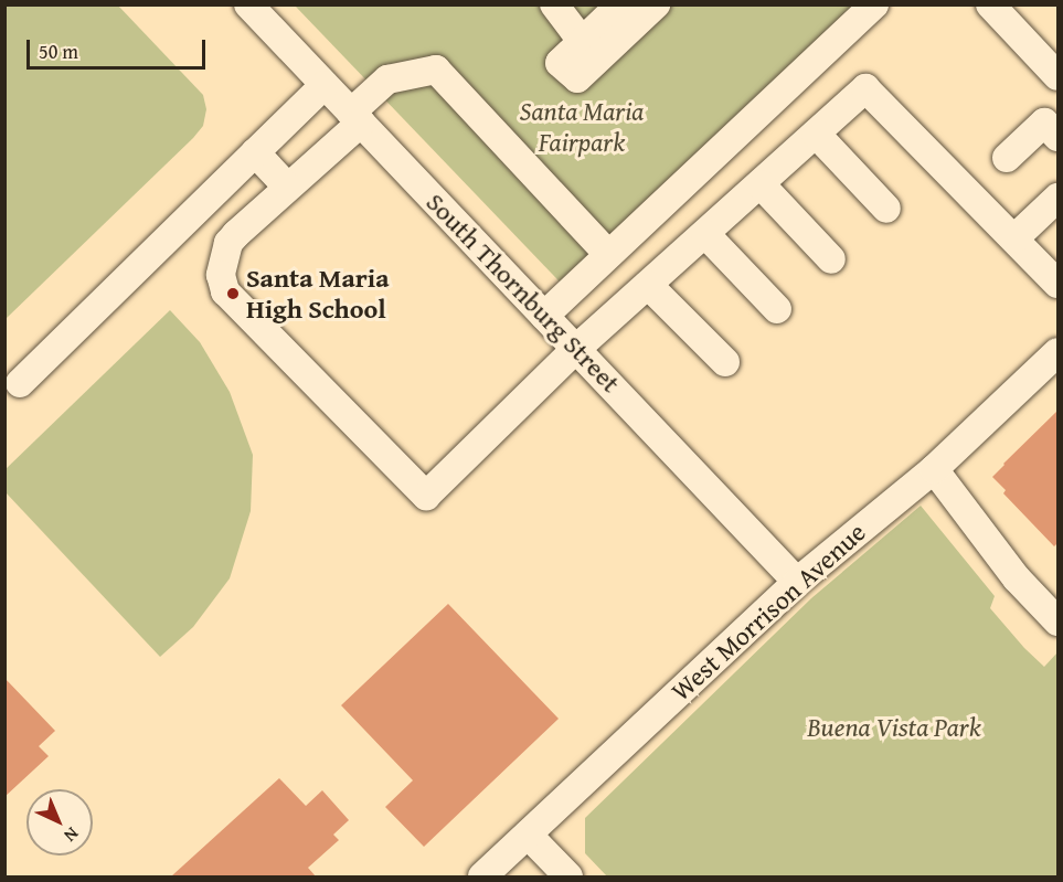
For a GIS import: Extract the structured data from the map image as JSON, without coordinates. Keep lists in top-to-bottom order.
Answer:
{
  "streets": {
    "street": ["South Thornburg Street", "West Morrison Avenue"]
  },
  "crossings": [
    ["South Thornburg Street", "West Morrison Avenue"]
  ],
  "parks": ["Santa Maria Fairpark", "Buena Vista Park"],
  "places": ["Santa Maria High School"],
  "scale_bar": "50 m",
  "north": "bottom right"
}
